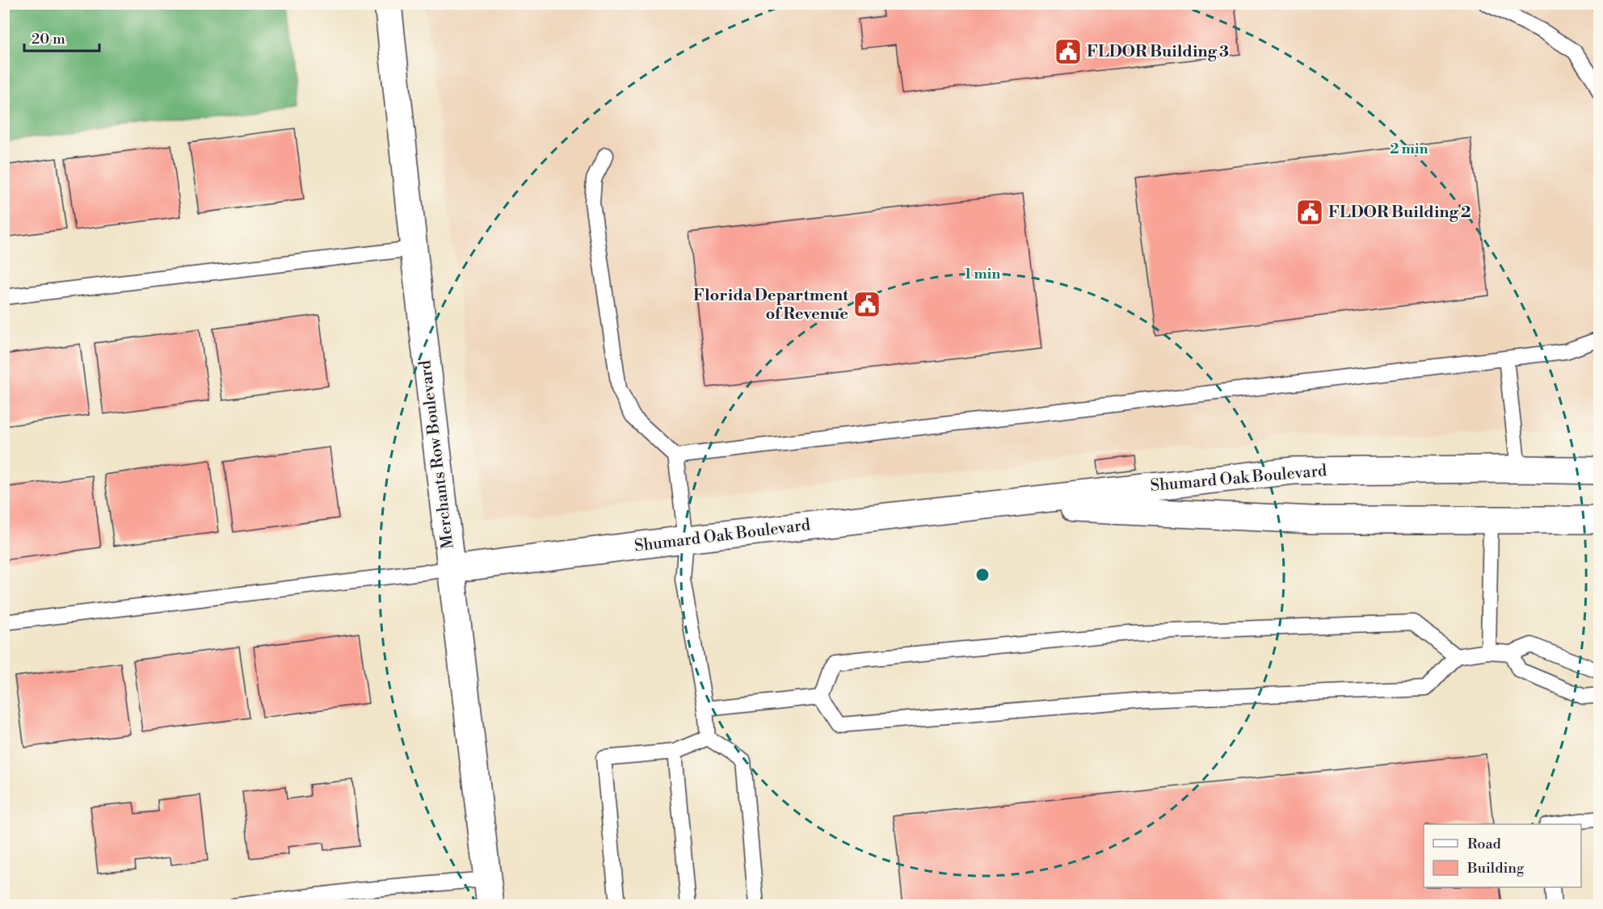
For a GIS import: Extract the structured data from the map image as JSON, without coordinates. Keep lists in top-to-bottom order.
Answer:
{
  "streets": {
    "street": ["Merchants Row Boulevard", "Shumard Oak Boulevard"]
  },
  "crossings": [
    ["Merchants Row Boulevard", "Shumard Oak Boulevard"]
  ],
  "places": {
    "public building": ["FLDOR Building 3", "FLDOR Building 2", "Florida Department of Revenue"]
  },
  "legend": ["Road", "Building"],
  "scale_bar": "20 m",
  "rings": ["2 min", "1 min"]
}
